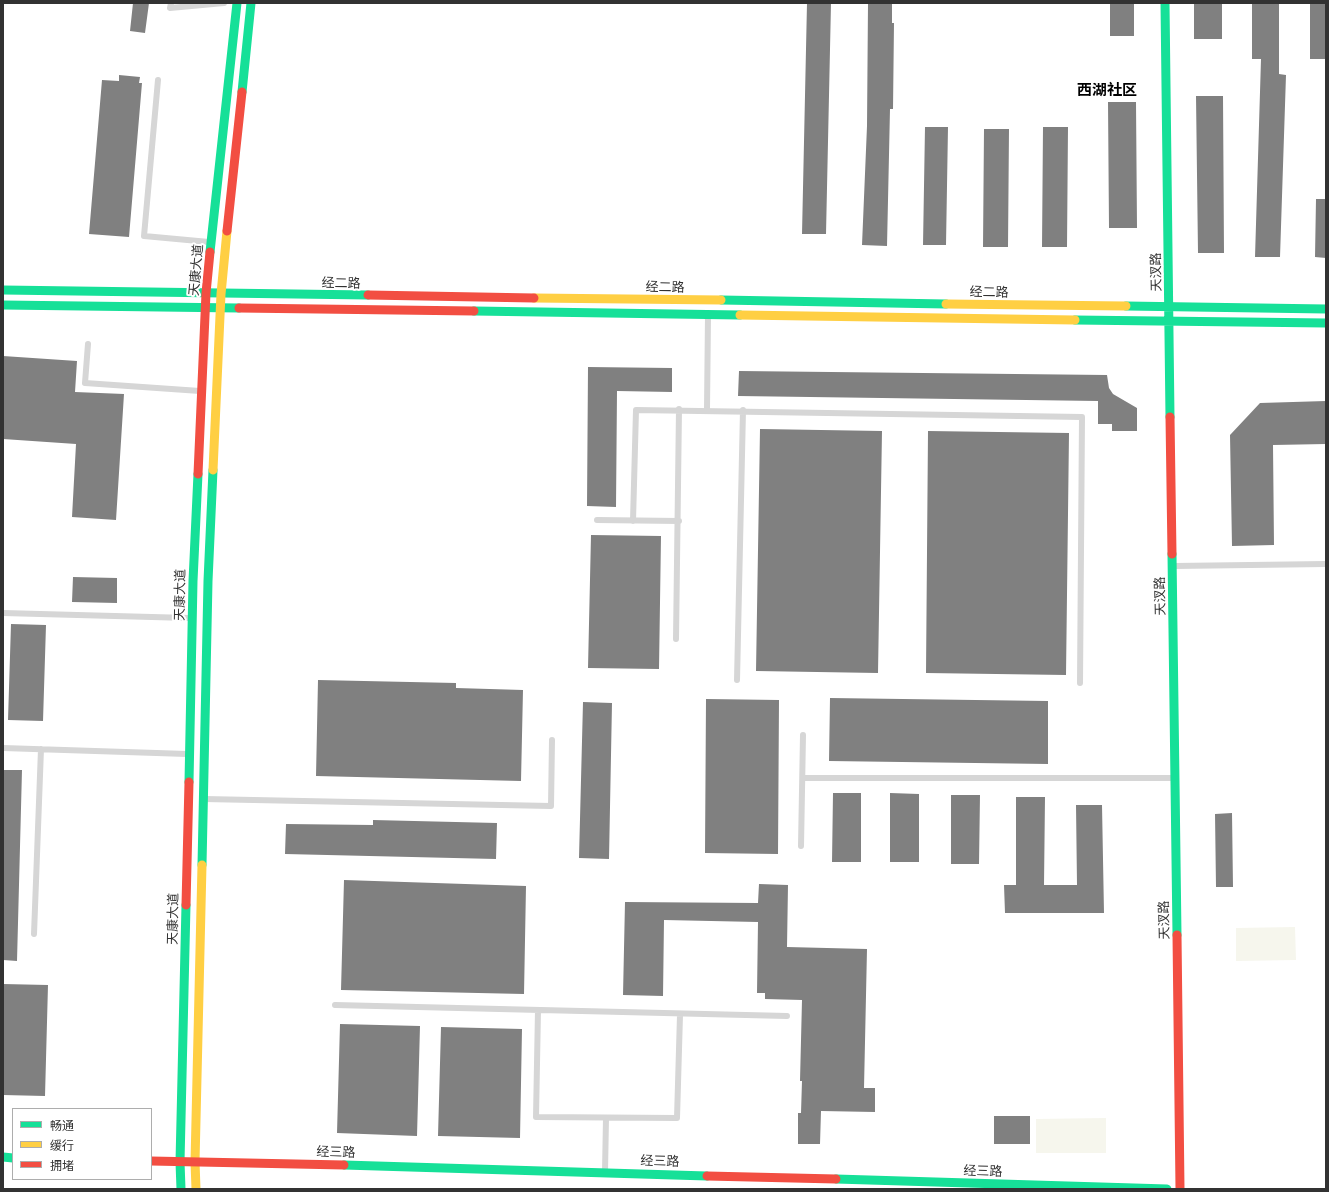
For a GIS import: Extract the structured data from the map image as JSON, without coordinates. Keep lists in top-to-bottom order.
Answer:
{
  "streets": {
    "street": [
      "天康大道",
      "天汊路",
      "经二路",
      "经三路"
    ]
  },
  "crossings": [
    ["天康大道", "经二路"],
    ["天康大道", "经三路"],
    ["天汊路", "经二路"]
  ],
  "districts": ["西湖社区"],
  "legend": ["畅通", "缓行", "拥堵"]
}
